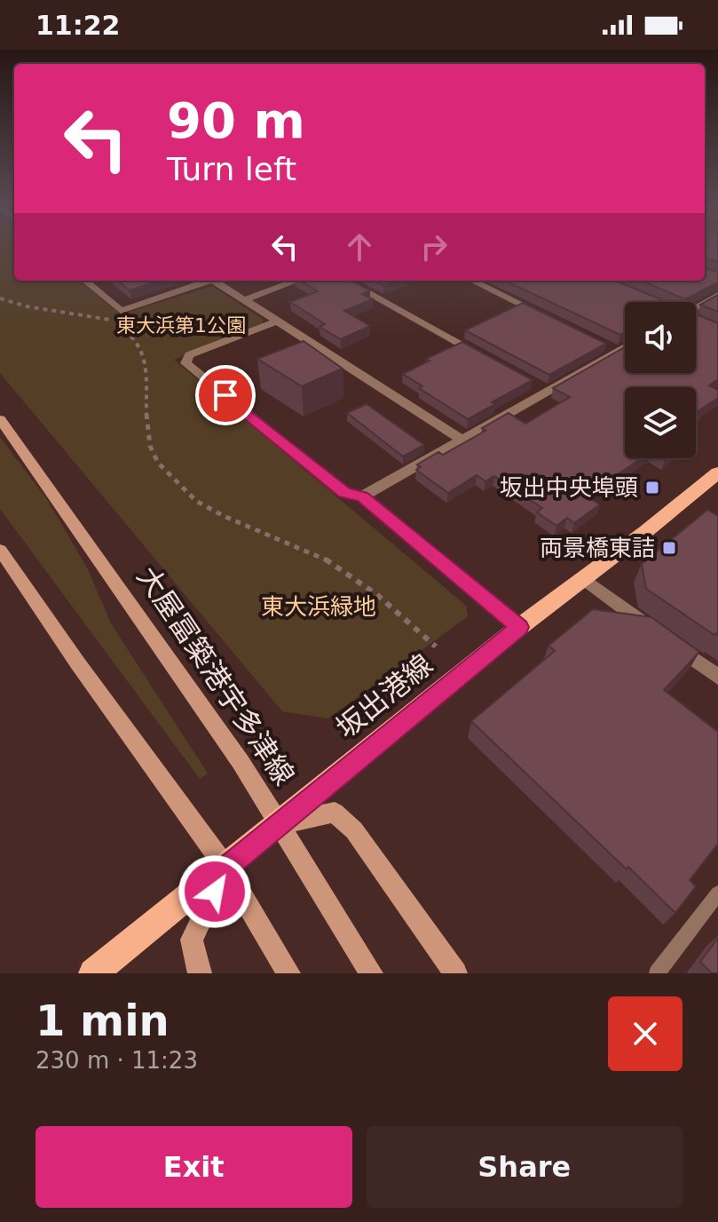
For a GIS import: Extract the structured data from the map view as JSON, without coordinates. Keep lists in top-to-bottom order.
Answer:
{
  "streets": {
    "main road": ["大屋冨築港宇多津線", "坂出港線"]
  },
  "crossings": [
    ["大屋冨築港宇多津線", "坂出港線"]
  ],
  "parks": ["東大浜第1公園", "東大浜緑地"],
  "places": {
    "transit": ["坂出中央埠頭", "両景橋東詰"]
  },
  "page": {
    "status": "11:22",
    "turn": ["90 m", "Turn left"],
    "heading": ["1 min", "230 m · 11:23"],
    "buttons": ["Exit", "Share"]
  }
}
